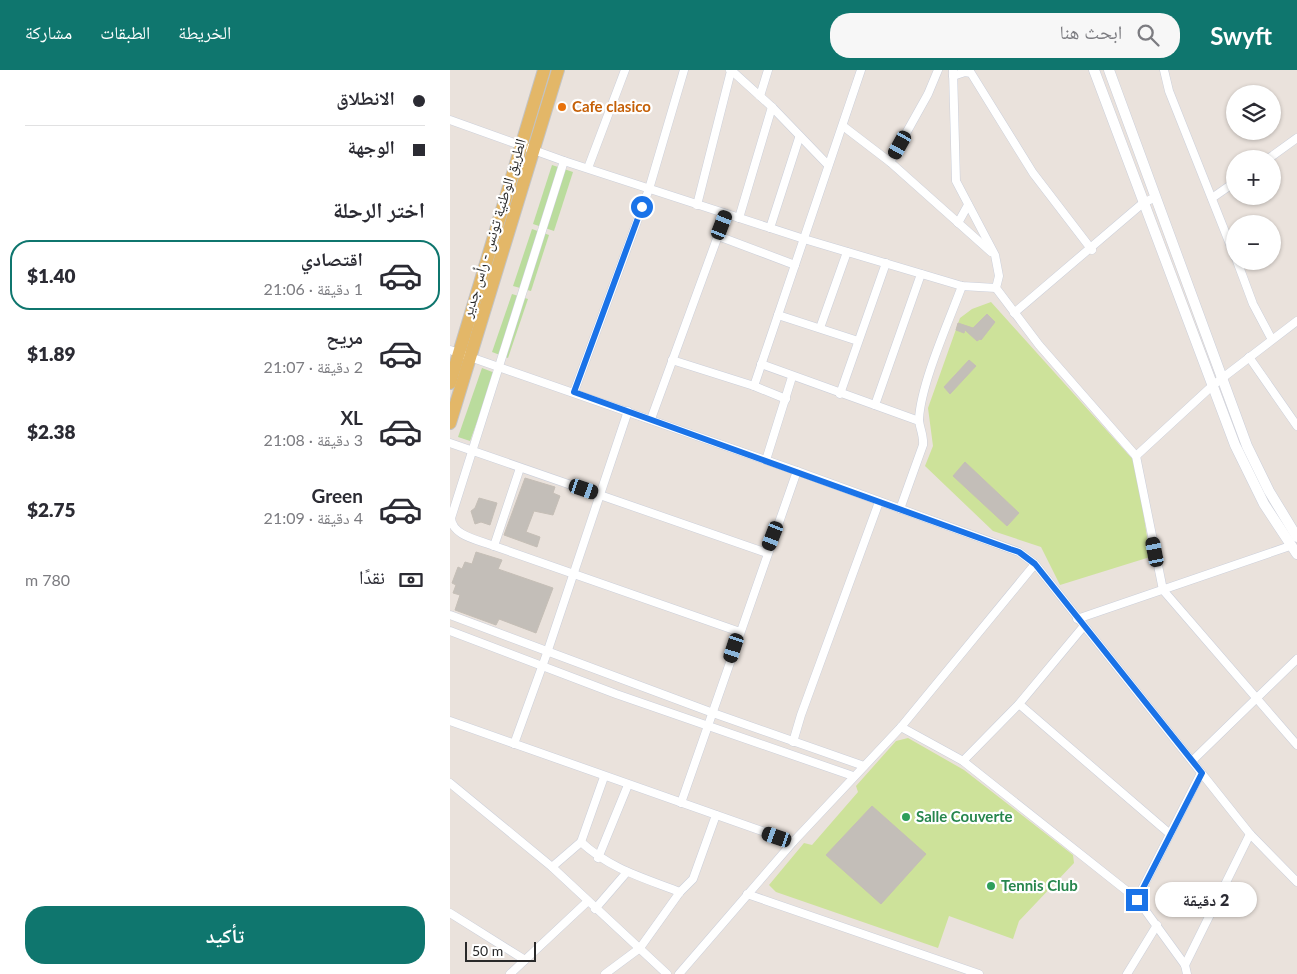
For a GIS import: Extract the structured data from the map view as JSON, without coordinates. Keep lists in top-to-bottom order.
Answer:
{
  "streets": {
    "main road": ["الطريق الوطنية تونس - رأس جدير"]
  },
  "places": ["Cafe clasico", "Salle Couverte", "Tennis Club"],
  "scale_bar": "50 m",
  "page": {
    "header": "Swyft",
    "search": "ابحث هنا",
    "nav": ["الخريطة", "الطبقات", "مشاركة"],
    "banner": ["الانطلاق", "الوجهة"],
    "map_buttons": ["+", "−"],
    "heading": "اختر الرحلة",
    "list": [
      {
        "name": "اقتصادي",
        "note": "1 دقيقة · 21:06",
        "value": "$1.40"
      },
      {
        "name": "مريح",
        "note": "2 دقيقة · 21:07",
        "value": "$1.89"
      },
      {
        "name": "XL",
        "note": "3 دقيقة · 21:08",
        "value": "$2.38"
      },
      {
        "name": "Green",
        "note": "4 دقيقة · 21:09",
        "value": "$2.75"
      }
    ],
    "pay": ["نقدًا", "780 m"],
    "bubble": "2 دقيقة",
    "buttons": "تأكيد",
    "scale": "50 m"
  }
}
